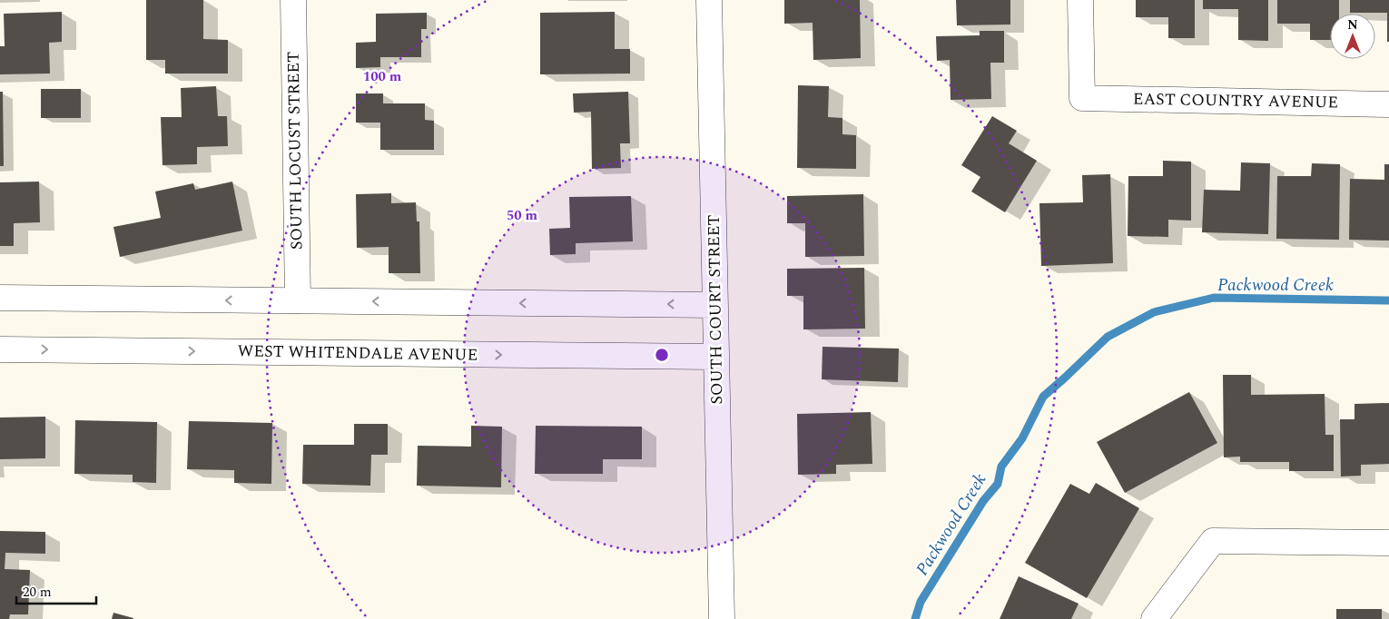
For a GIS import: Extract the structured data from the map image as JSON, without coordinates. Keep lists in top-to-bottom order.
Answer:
{
  "streets": {
    "street": [
      "EAST COUNTRY AVENUE",
      "SOUTH LOCUST STREET",
      "SOUTH COURT STREET",
      "WEST WHITENDALE AVENUE"
    ]
  },
  "crossings": [
    ["SOUTH COURT STREET", "WEST WHITENDALE AVENUE"]
  ],
  "water": ["Packwood Creek"],
  "scale_bar": "20 m",
  "north": "top",
  "rings": ["100 m", "50 m"]
}
